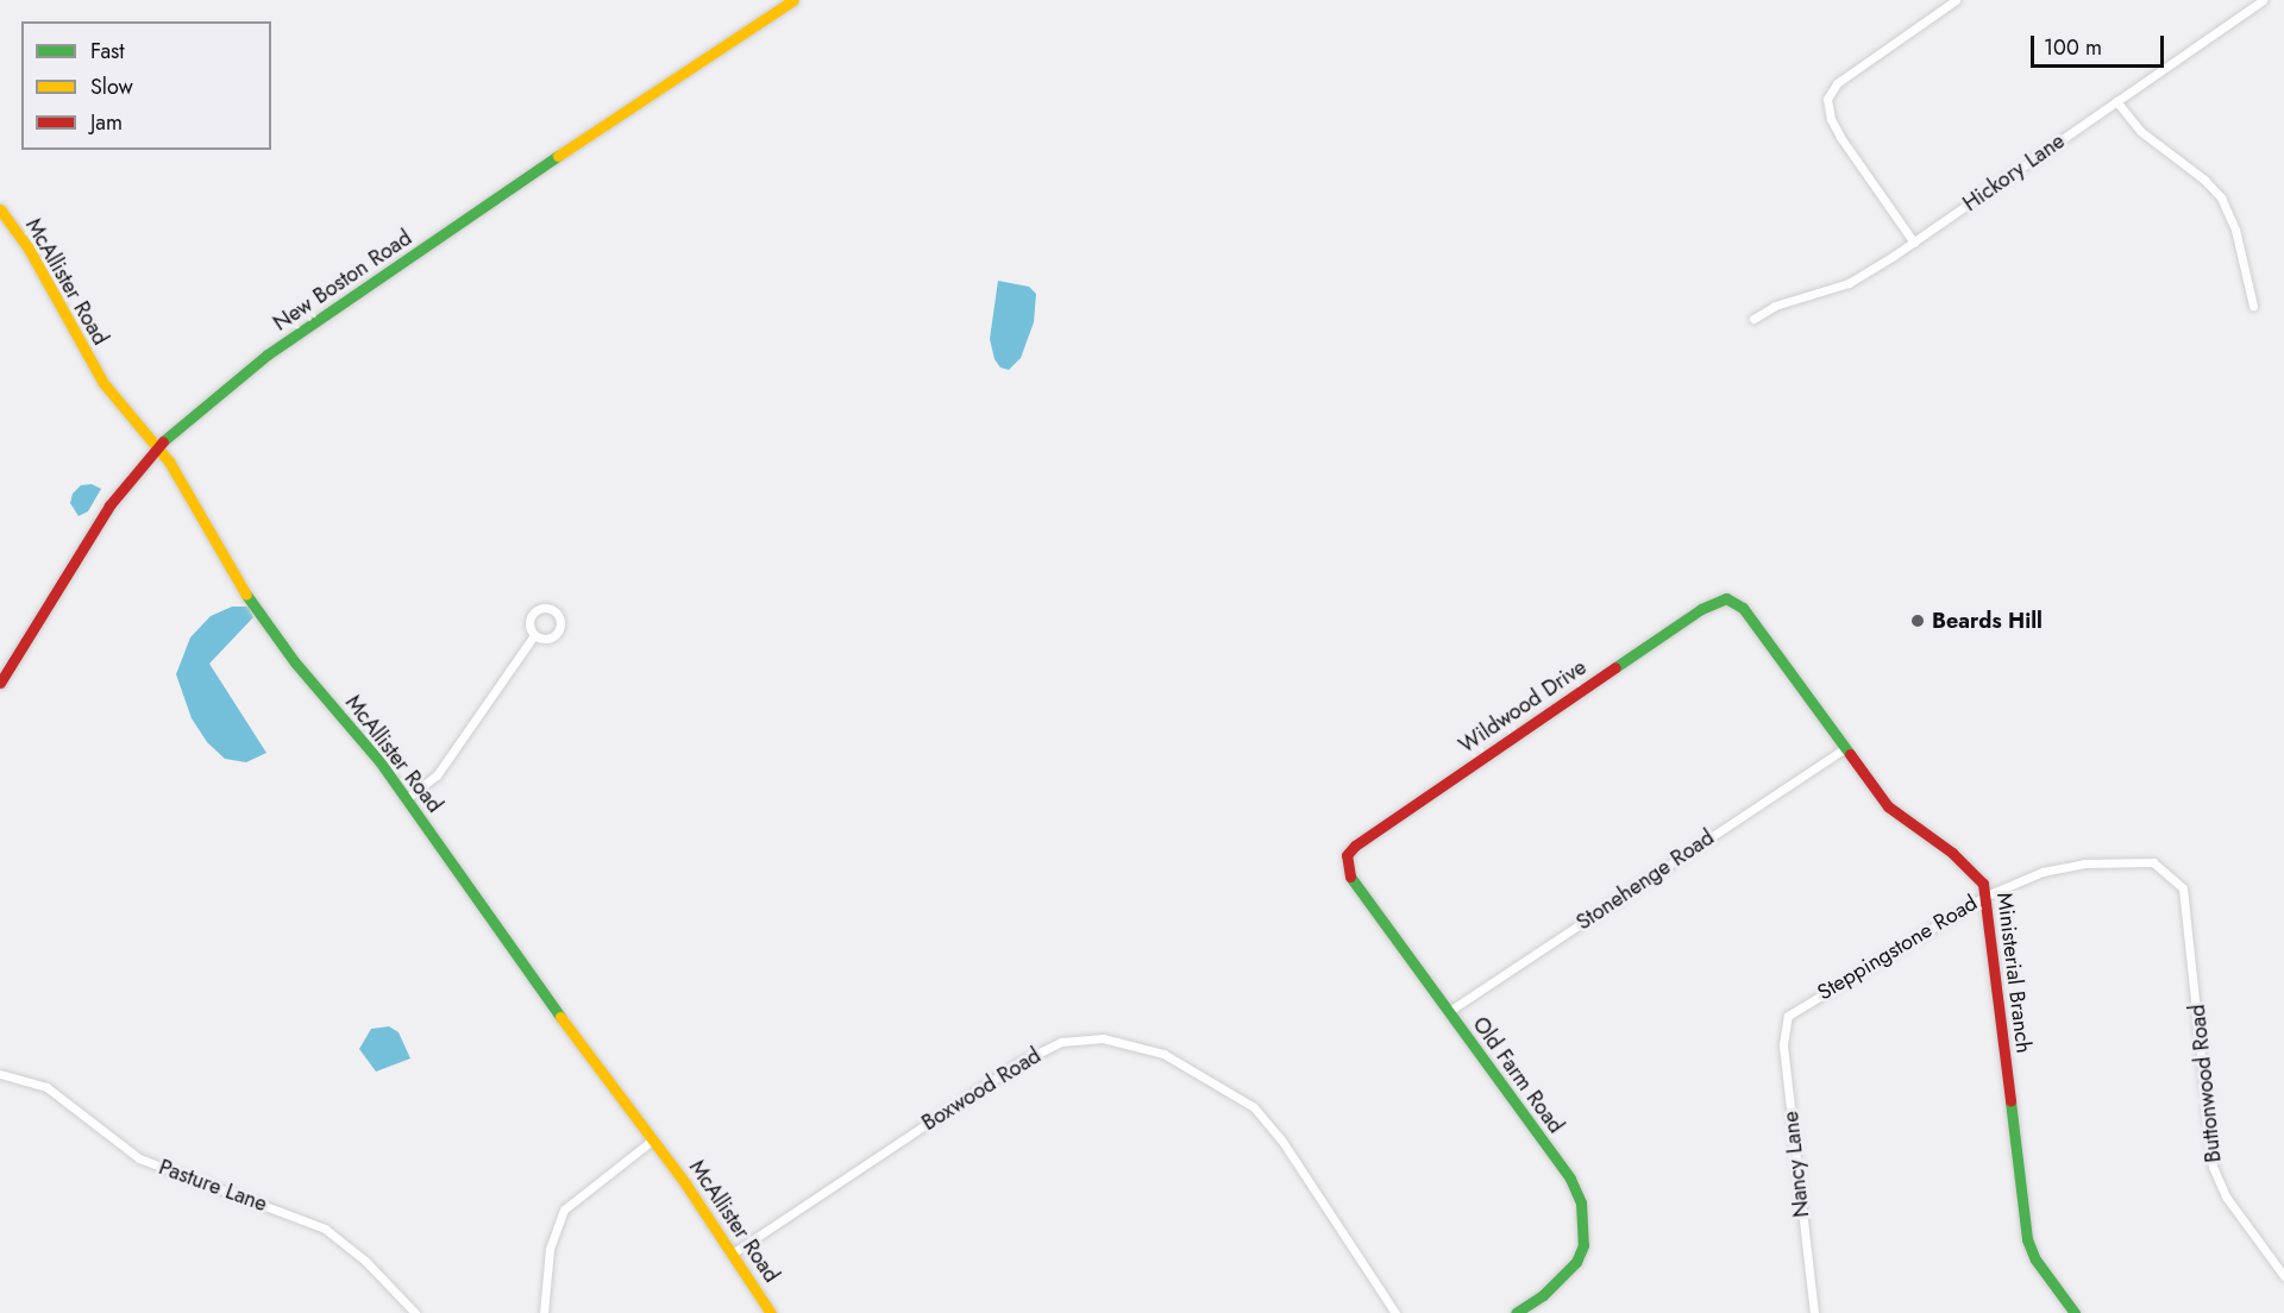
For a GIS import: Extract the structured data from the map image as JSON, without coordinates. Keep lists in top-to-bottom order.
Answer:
{
  "streets": {
    "street": [
      "Hickory Lane",
      "New Boston Road",
      "McAllister Road",
      "Wildwood Drive",
      "Stonehenge Road",
      "Steppingstone Road",
      "Ministerial Branch",
      "Old Farm Road",
      "Buttonwood Road",
      "Boxwood Road",
      "Nancy Lane",
      "Pasture Lane"
    ]
  },
  "crossings": [
    ["New Boston Road", "McAllister Road"],
    ["McAllister Road", "Boxwood Road"],
    ["Wildwood Drive", "Ministerial Branch"],
    ["Wildwood Drive", "Old Farm Road"],
    ["Stonehenge Road", "Ministerial Branch"],
    ["Stonehenge Road", "Old Farm Road"],
    ["Steppingstone Road", "Ministerial Branch"],
    ["Steppingstone Road", "Buttonwood Road"],
    ["Steppingstone Road", "Nancy Lane"]
  ],
  "places": ["Beards Hill"],
  "legend": ["Fast", "Slow", "Jam"],
  "scale_bar": "100 m"
}
